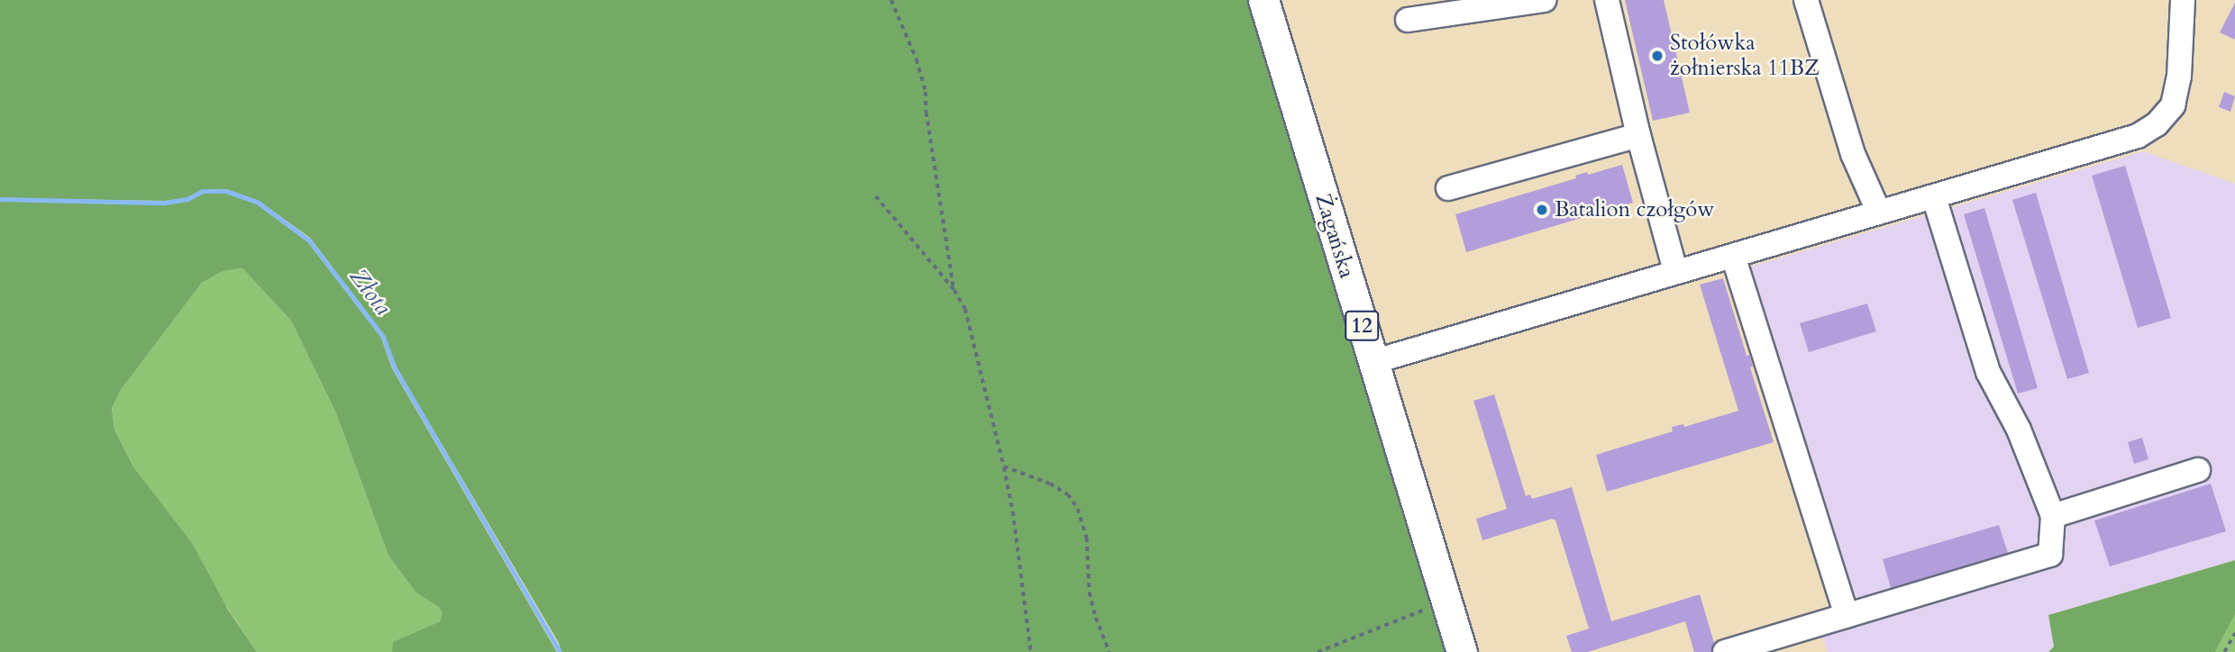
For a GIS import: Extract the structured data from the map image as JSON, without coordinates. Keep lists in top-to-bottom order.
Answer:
{
  "streets": {
    "main road": ["Żagańska", "12"]
  },
  "water": ["Złota"],
  "places": ["Stołówka żołnierska 11BZ", "Batalion czołgów"]
}
